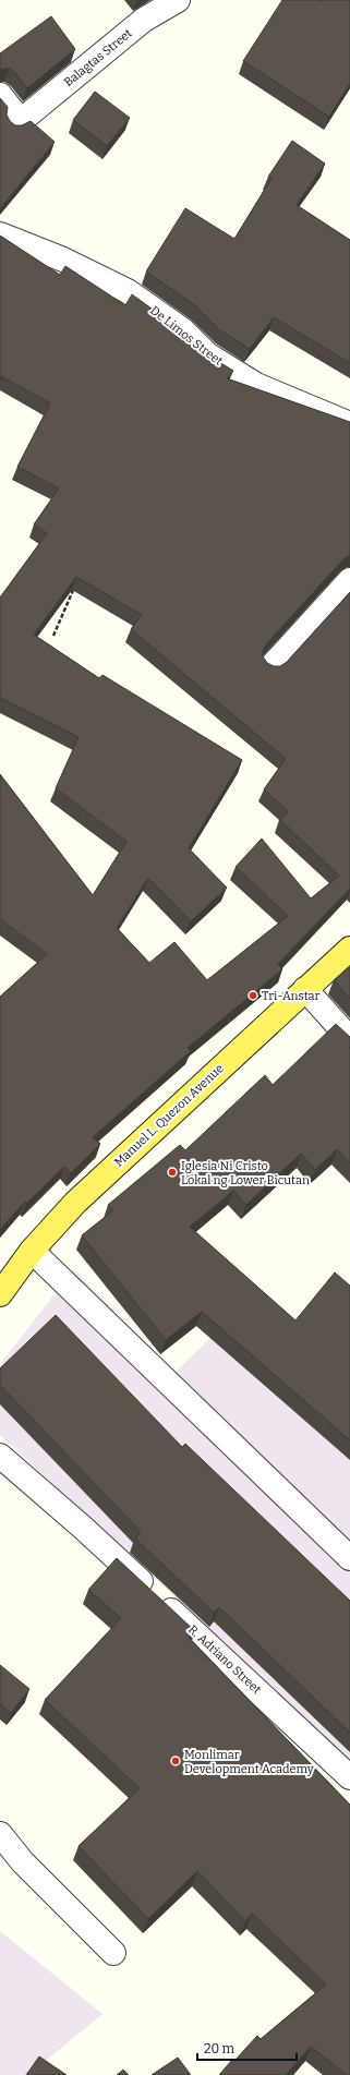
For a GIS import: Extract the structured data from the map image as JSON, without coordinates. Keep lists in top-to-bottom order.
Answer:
{
  "streets": {
    "main road": ["Manuel L. Quezon Avenue"],
    "street": ["Balagtas Street", "De Limos Street", "R. Adriano Street"]
  },
  "places": ["Tri-Anstar", "Iglesia Ni Cristo Lokal ng Lower Bicutan", "Monlimar Development Academy"],
  "scale_bar": "20 m"
}
